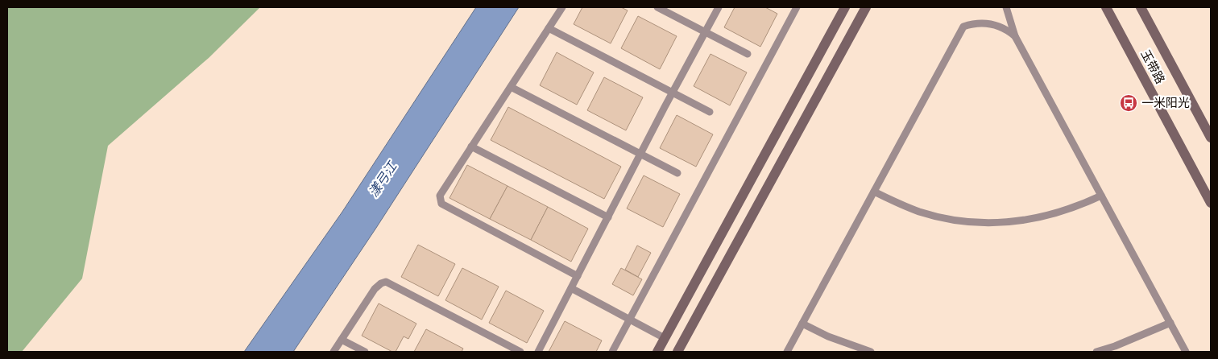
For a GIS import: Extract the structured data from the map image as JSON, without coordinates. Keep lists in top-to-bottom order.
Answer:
{
  "streets": {
    "street": ["玉带路"]
  },
  "water": ["漾弓江"],
  "places": {
    "bus stop": ["一米阳光"]
  }
}
